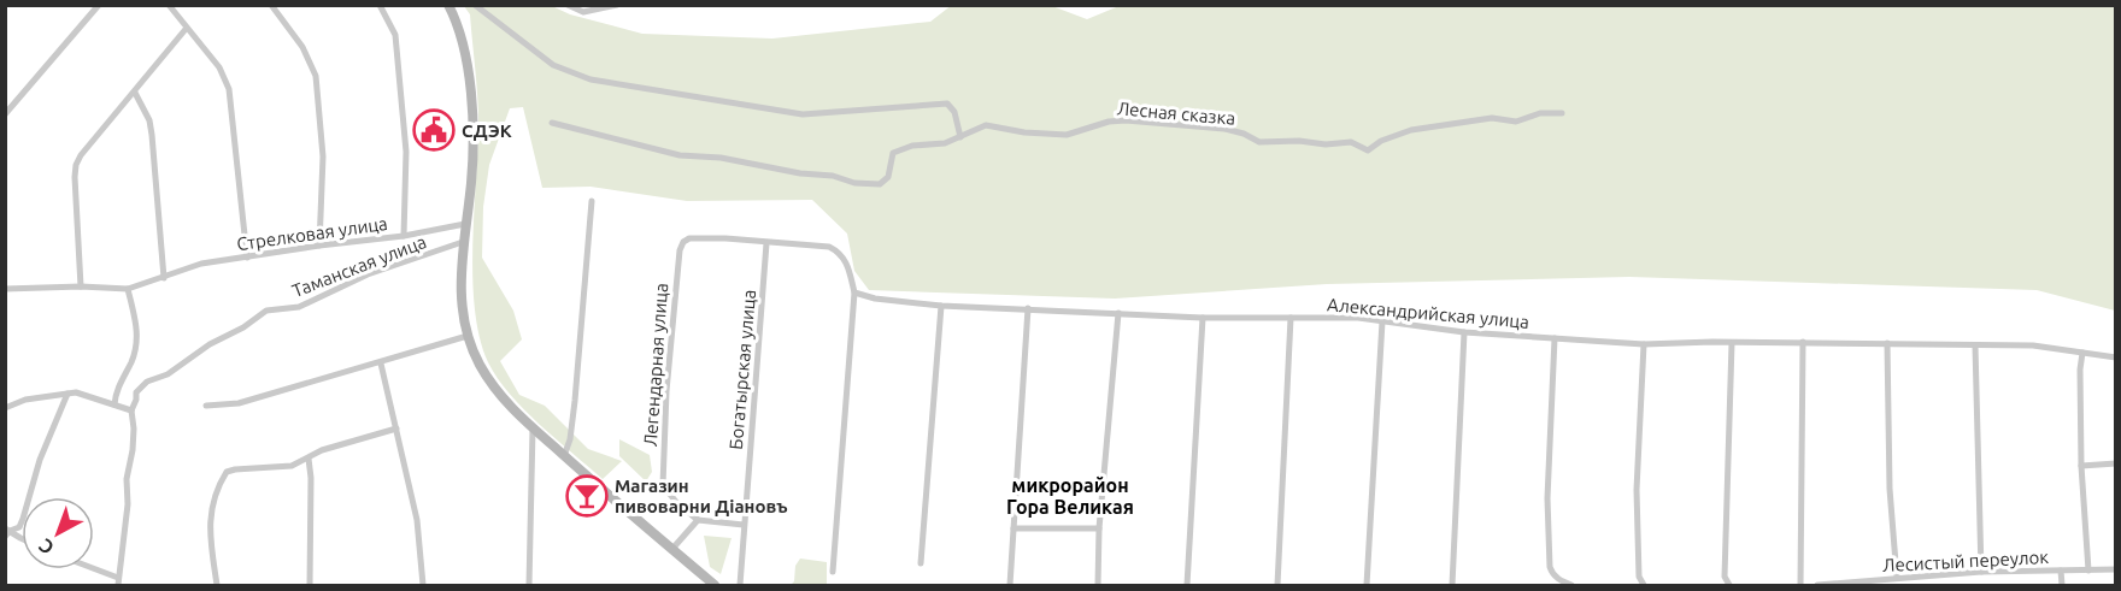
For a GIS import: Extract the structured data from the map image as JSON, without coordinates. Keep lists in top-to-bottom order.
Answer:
{
  "streets": {
    "street": [
      "Лесная сказка",
      "Стрелковая улица",
      "Таманская улица",
      "Александрийская улица",
      "Легендарная улица",
      "Богатырская улица",
      "Лесистый переулок"
    ]
  },
  "crossings": [
    ["Легендарная улица", "Богатырская улица"]
  ],
  "districts": ["микрорайон Гора Великая"],
  "places": {
    "public building": ["СДЭК"],
    "bar": ["Магазин пивоварни Дiановъ"]
  },
  "north": "bottom left"
}
